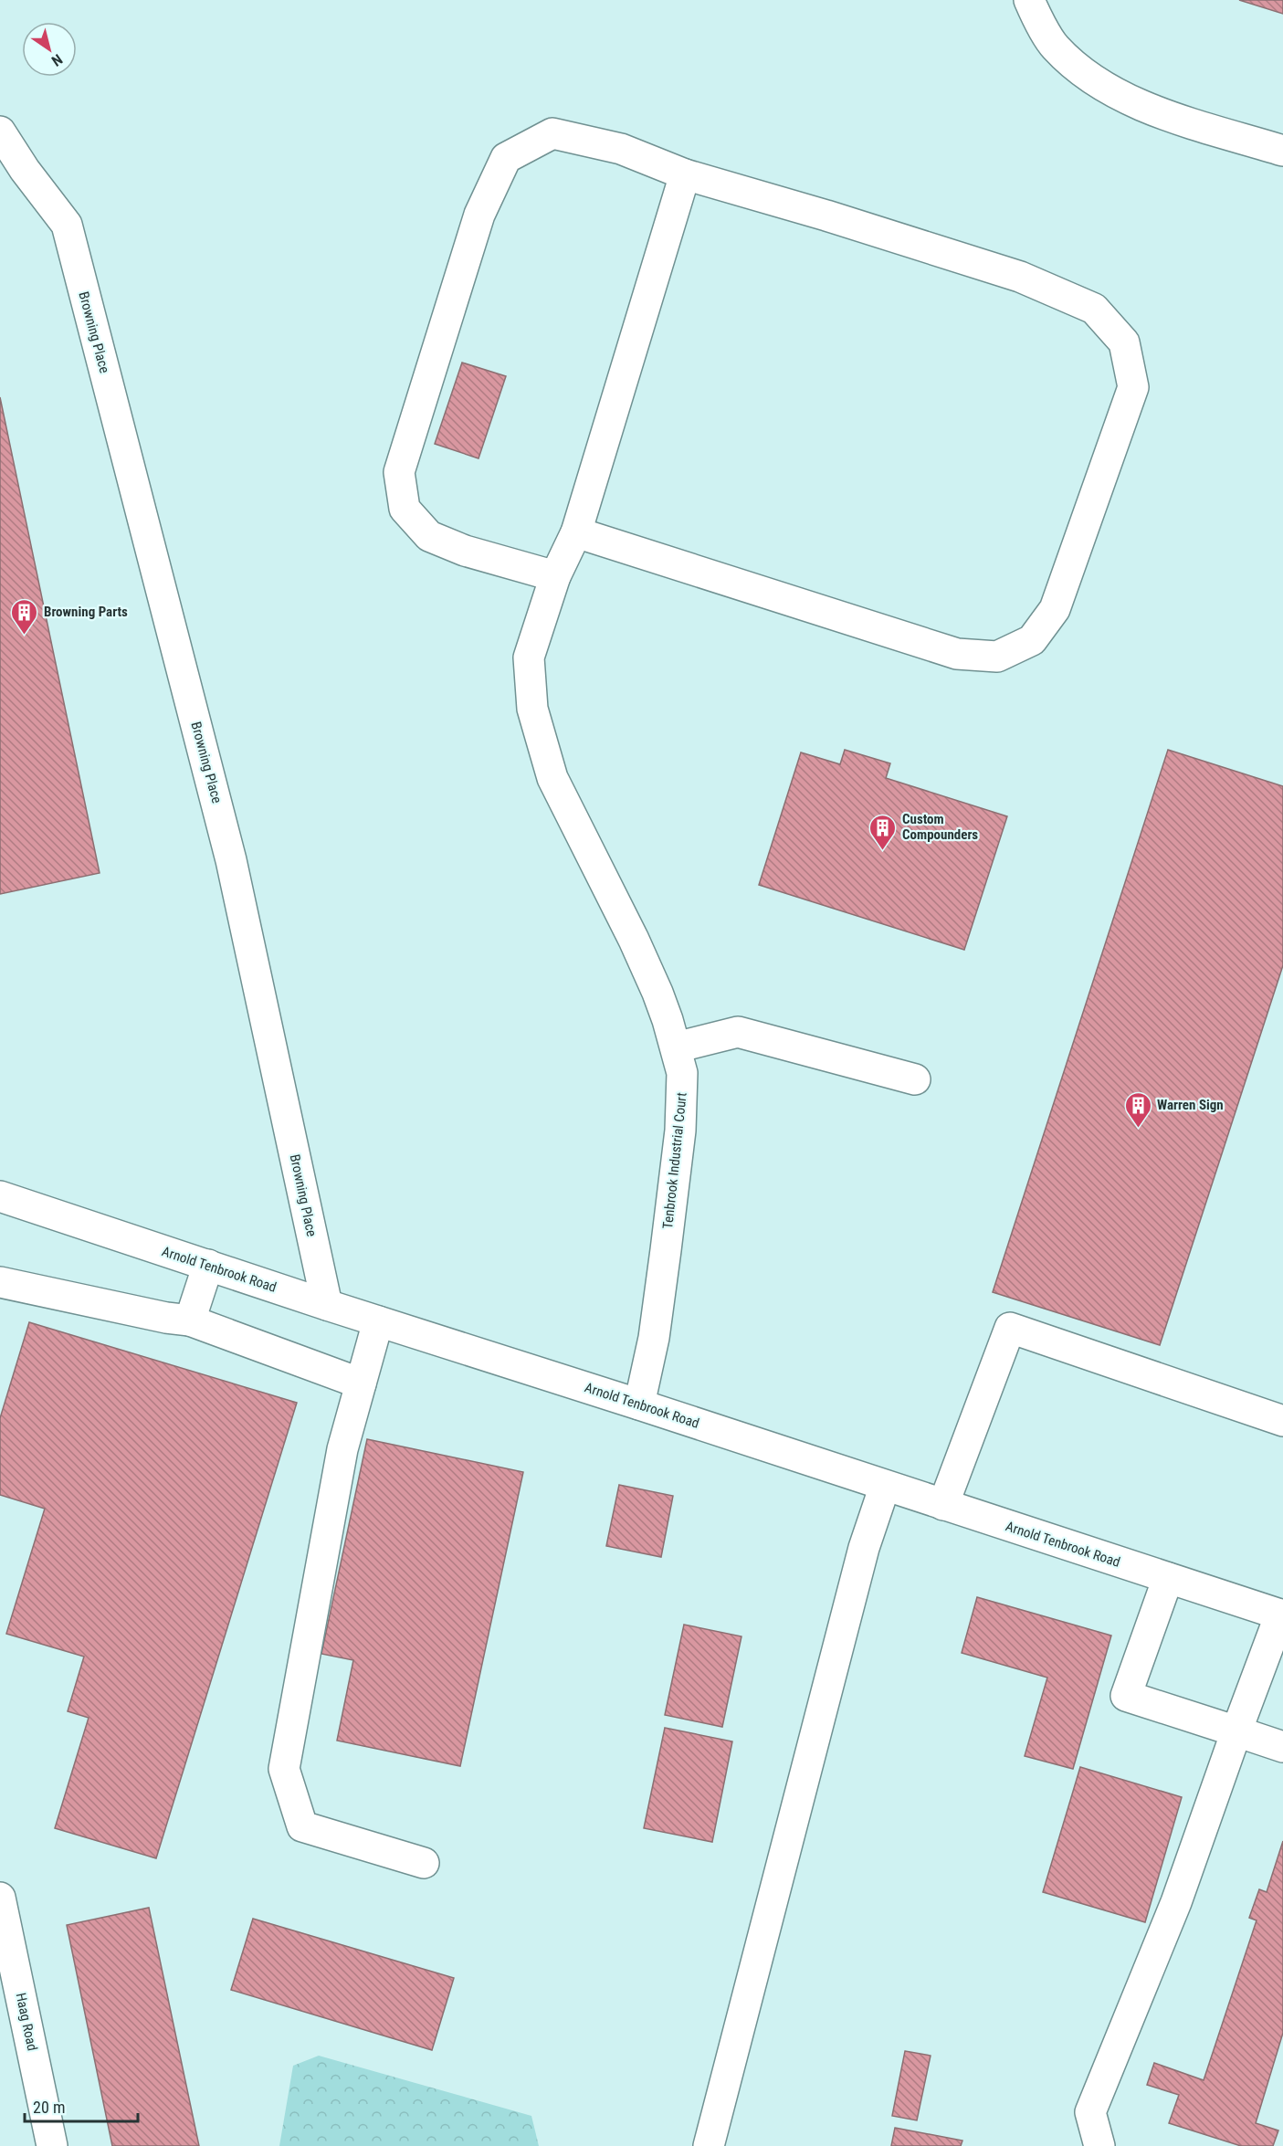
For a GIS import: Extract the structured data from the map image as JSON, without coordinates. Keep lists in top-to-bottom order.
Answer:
{
  "streets": {
    "street": [
      "Browning Place",
      "Tenbrook Industrial Court",
      "Arnold Tenbrook Road",
      "Haag Road"
    ]
  },
  "crossings": [
    ["Browning Place", "Arnold Tenbrook Road"],
    ["Tenbrook Industrial Court", "Arnold Tenbrook Road"]
  ],
  "places": {
    "building": ["Browning Parts", "Custom Compounders", "Warren Sign"]
  },
  "scale_bar": "20 m",
  "north": "bottom right"
}
